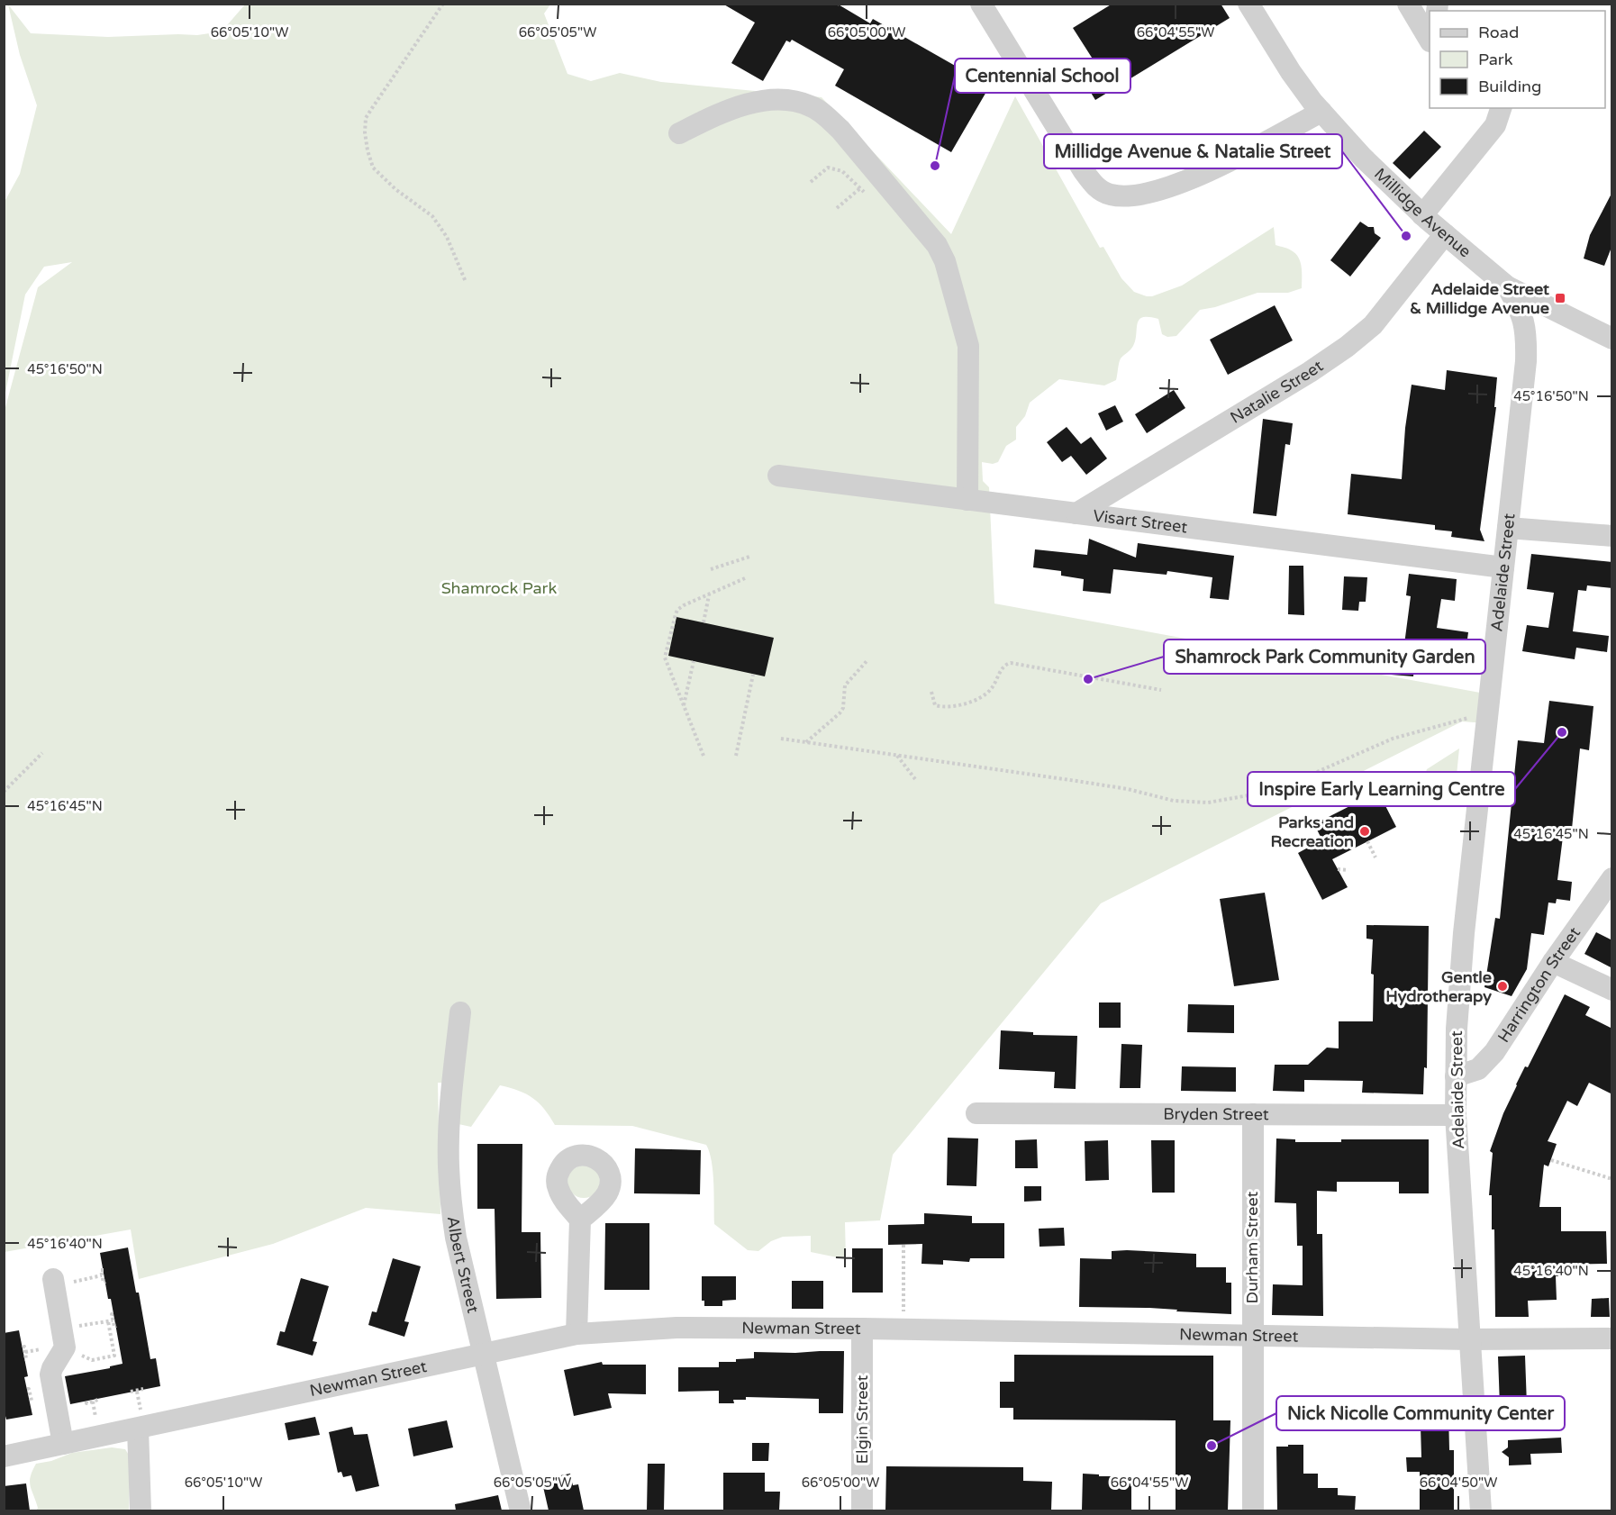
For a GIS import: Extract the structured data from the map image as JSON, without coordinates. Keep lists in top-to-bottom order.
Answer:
{
  "streets": {
    "street": [
      "Millidge Avenue",
      "Natalie Street",
      "Visart Street",
      "Adelaide Street",
      "Harrington Street",
      "Bryden Street",
      "Durham Street",
      "Albert Street",
      "Newman Street",
      "Elgin Street"
    ]
  },
  "crossings": [
    ["Millidge Avenue", "Natalie Street"],
    ["Millidge Avenue", "Adelaide Street"],
    ["Natalie Street", "Visart Street"],
    ["Visart Street", "Adelaide Street"],
    ["Adelaide Street", "Harrington Street"],
    ["Adelaide Street", "Bryden Street"],
    ["Adelaide Street", "Newman Street"],
    ["Bryden Street", "Durham Street"],
    ["Durham Street", "Newman Street"],
    ["Albert Street", "Newman Street"],
    ["Newman Street", "Elgin Street"]
  ],
  "parks": ["Shamrock Park"],
  "places": {
    "other": [
      "Centennial School",
      "Millidge Avenue & Natalie Street",
      "Shamrock Park Community Garden",
      "Inspire Early Learning Centre",
      "Parks and Recreation",
      "Gentle Hydrotherapy",
      "Nick Nicolle Community Center"
    ],
    "transit": ["Adelaide Street & Millidge Avenue"]
  },
  "legend": ["Road", "Park", "Building"],
  "coordinates": [
    "66°05'10\"W",
    "66°05'05\"W",
    "66°05'00\"W",
    "66°04'55\"W",
    "45°16'50\"N",
    "45°16'45\"N",
    "45°16'40\"N",
    "66°04'50\"W"
  ]
}
